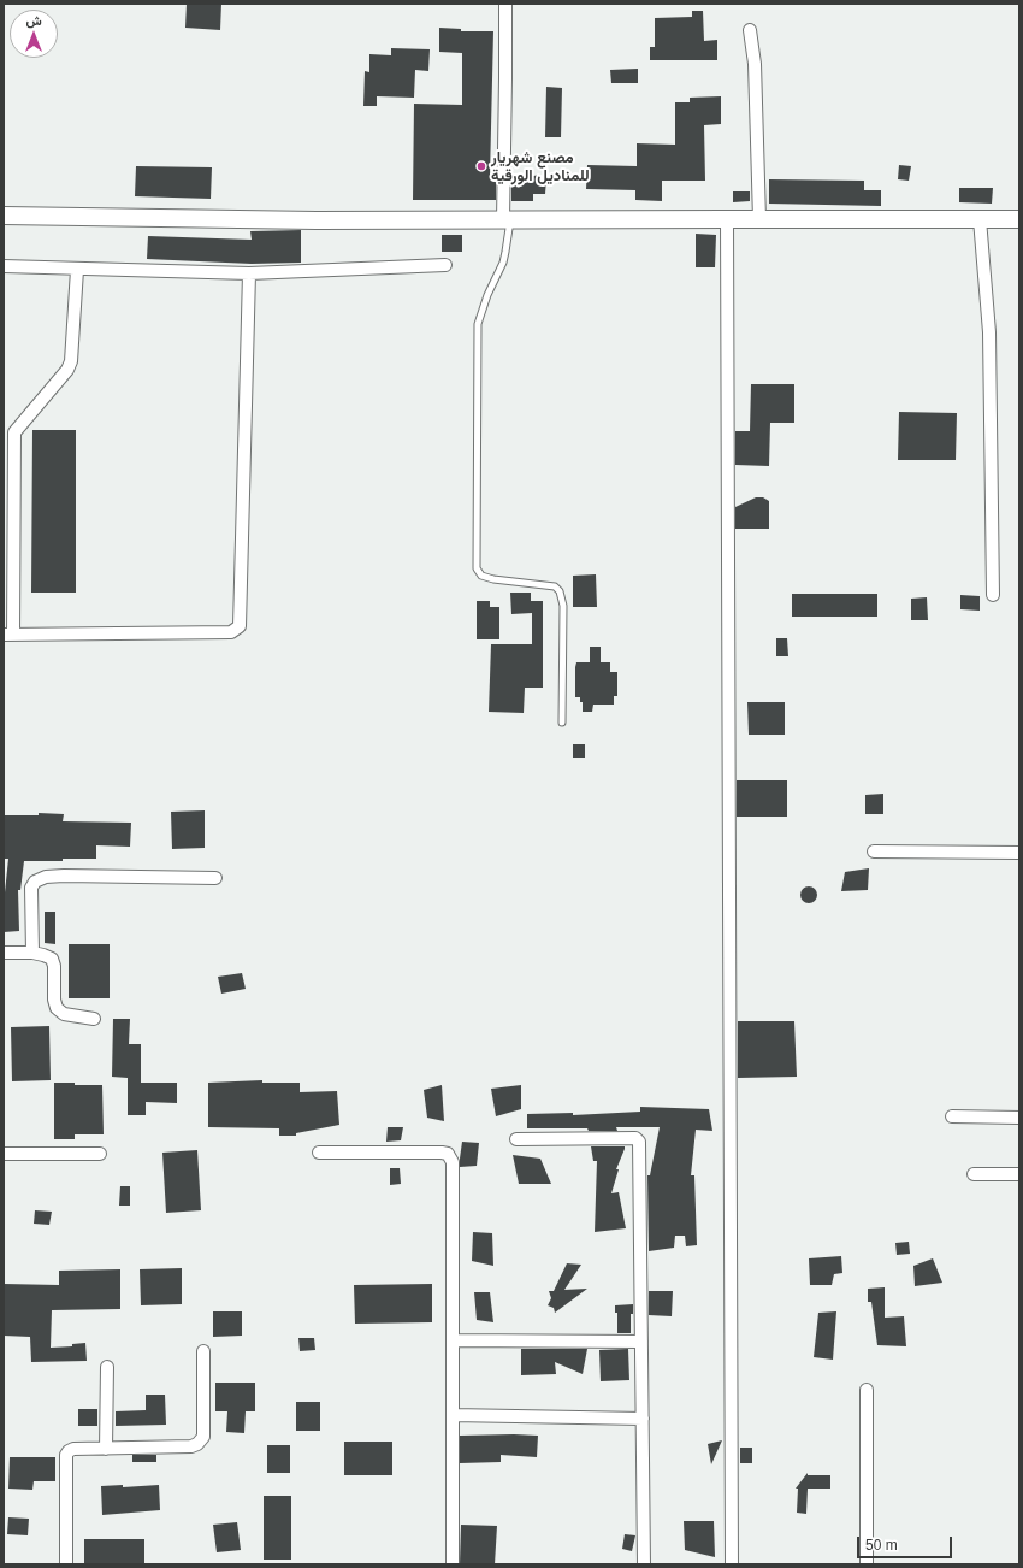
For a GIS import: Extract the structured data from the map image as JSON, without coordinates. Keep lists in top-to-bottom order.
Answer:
{
  "places": ["مصنع شهريار للمناديل الورقية"],
  "scale_bar": "50 m",
  "north": "top"
}
